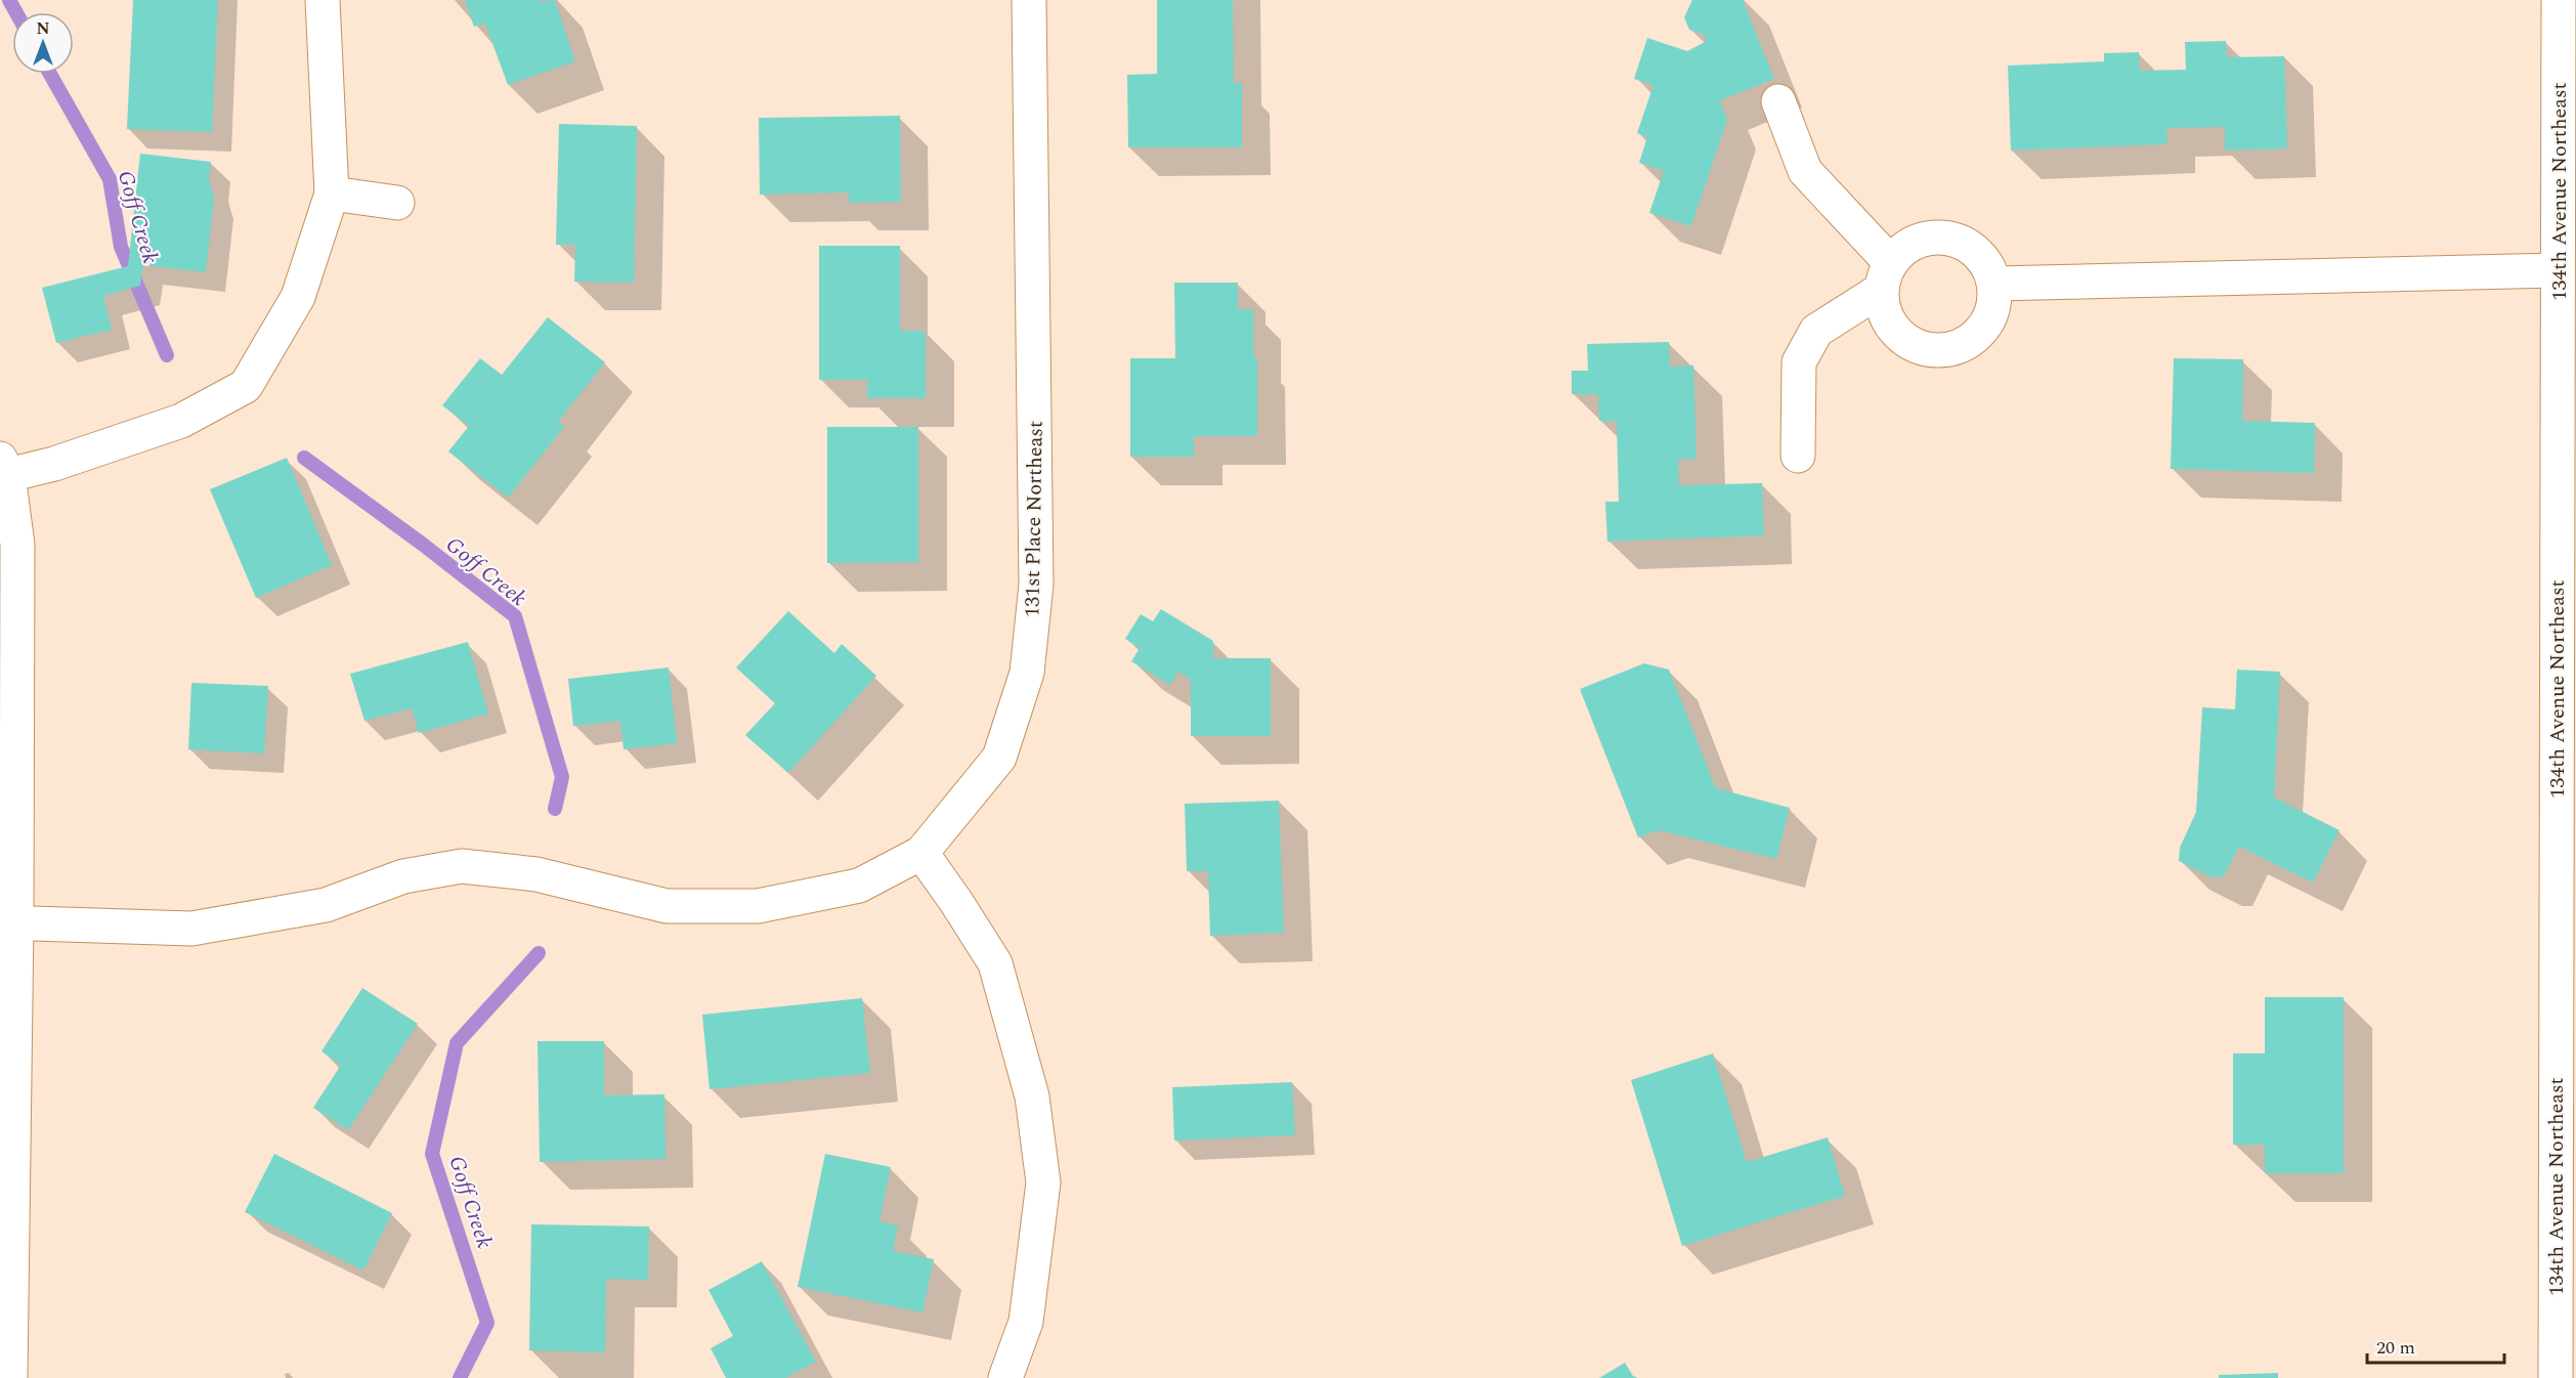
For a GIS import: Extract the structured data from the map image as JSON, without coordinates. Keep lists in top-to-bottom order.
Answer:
{
  "streets": {
    "street": ["134th Avenue Northeast", "131st Place Northeast"]
  },
  "water": ["Goff Creek"],
  "scale_bar": "20 m",
  "north": "top"
}
